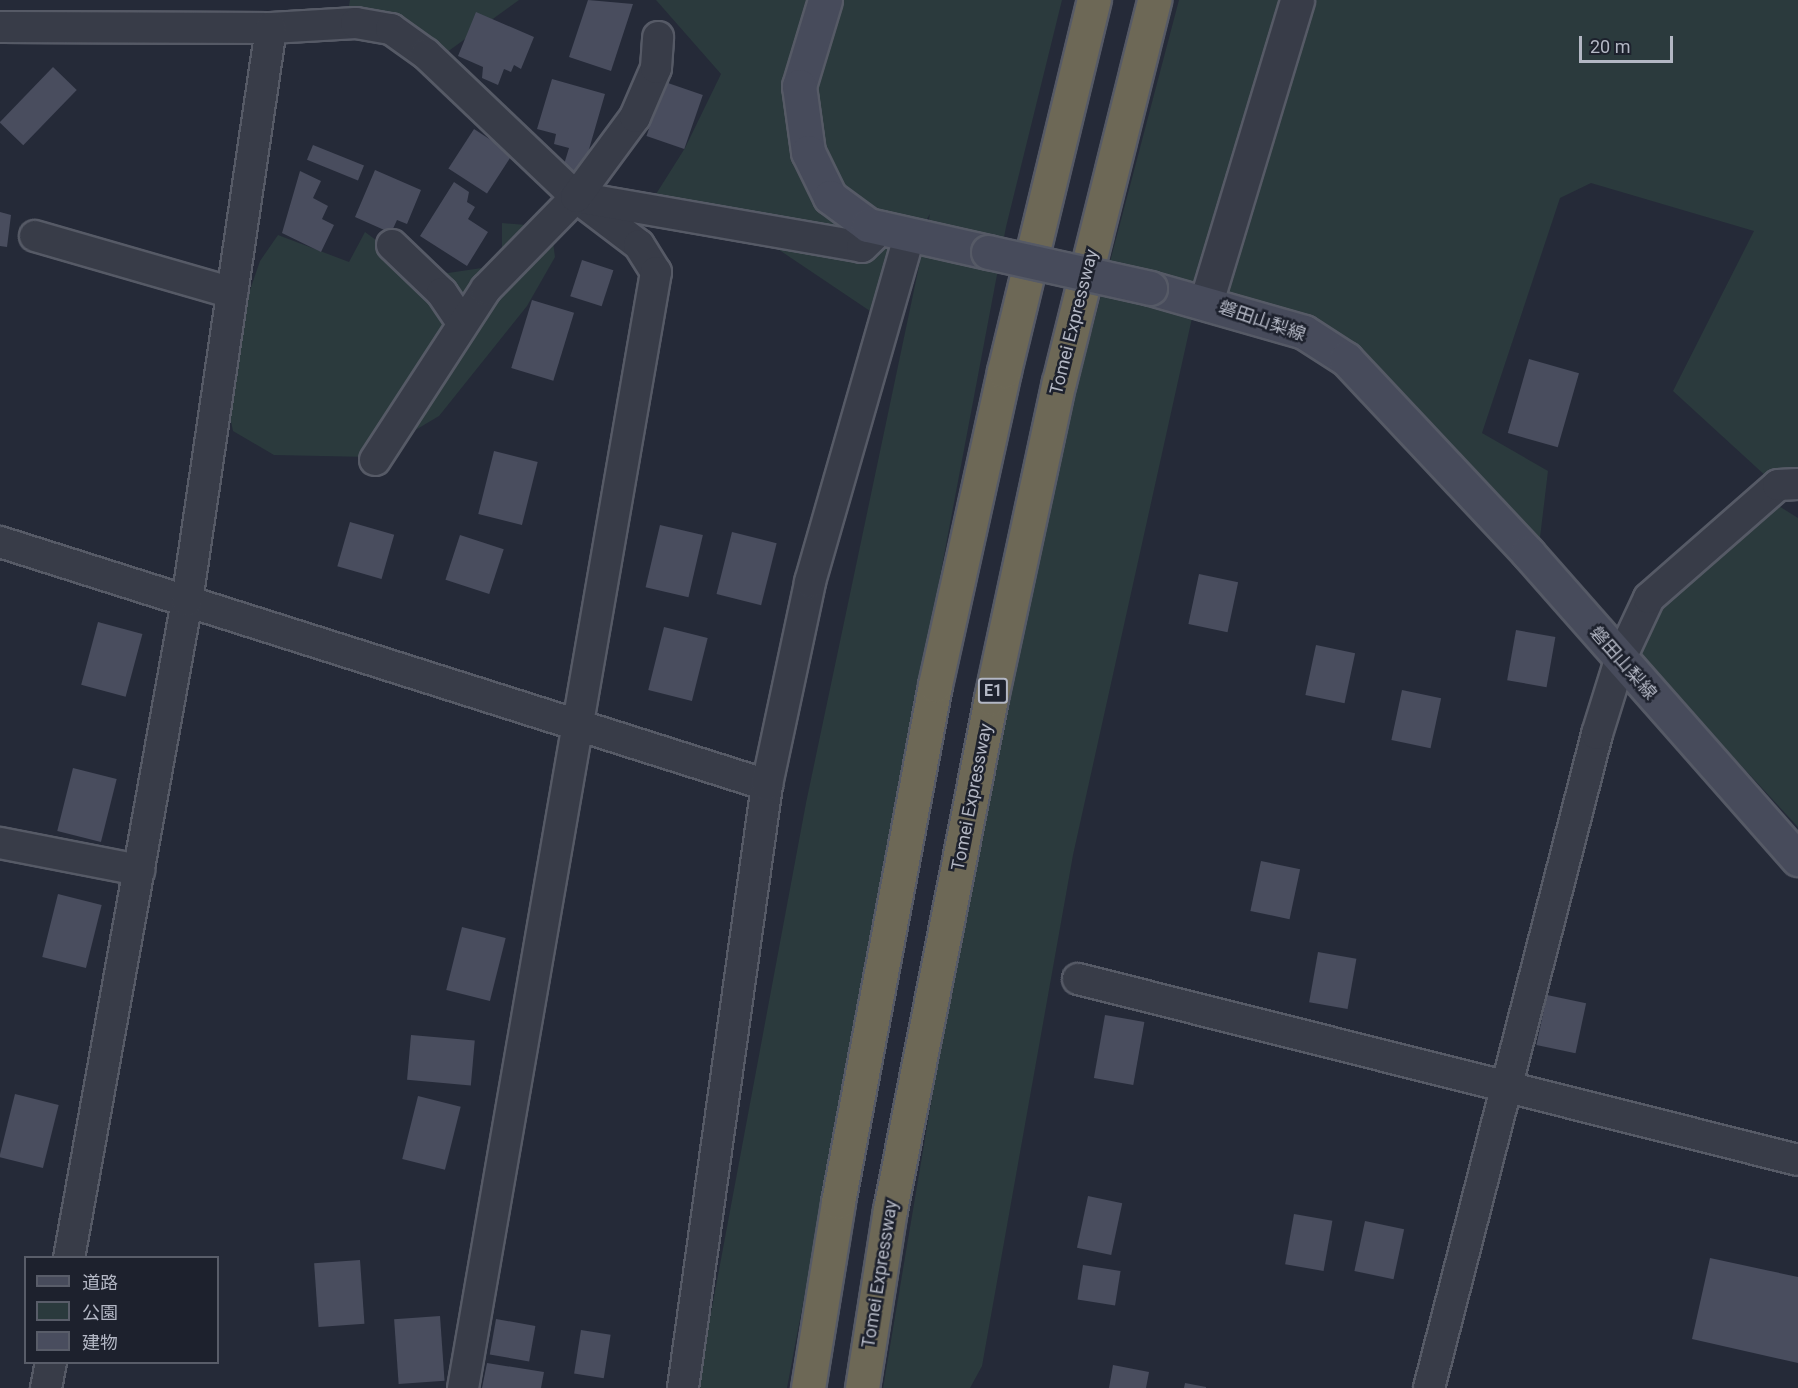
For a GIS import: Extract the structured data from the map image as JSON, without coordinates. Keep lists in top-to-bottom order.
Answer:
{
  "streets": {
    "highway": ["Tomei Expressway", "E1"],
    "main road": ["磐田山梨線"]
  },
  "legend": ["道路", "公園", "建物"],
  "scale_bar": "20 m"
}
